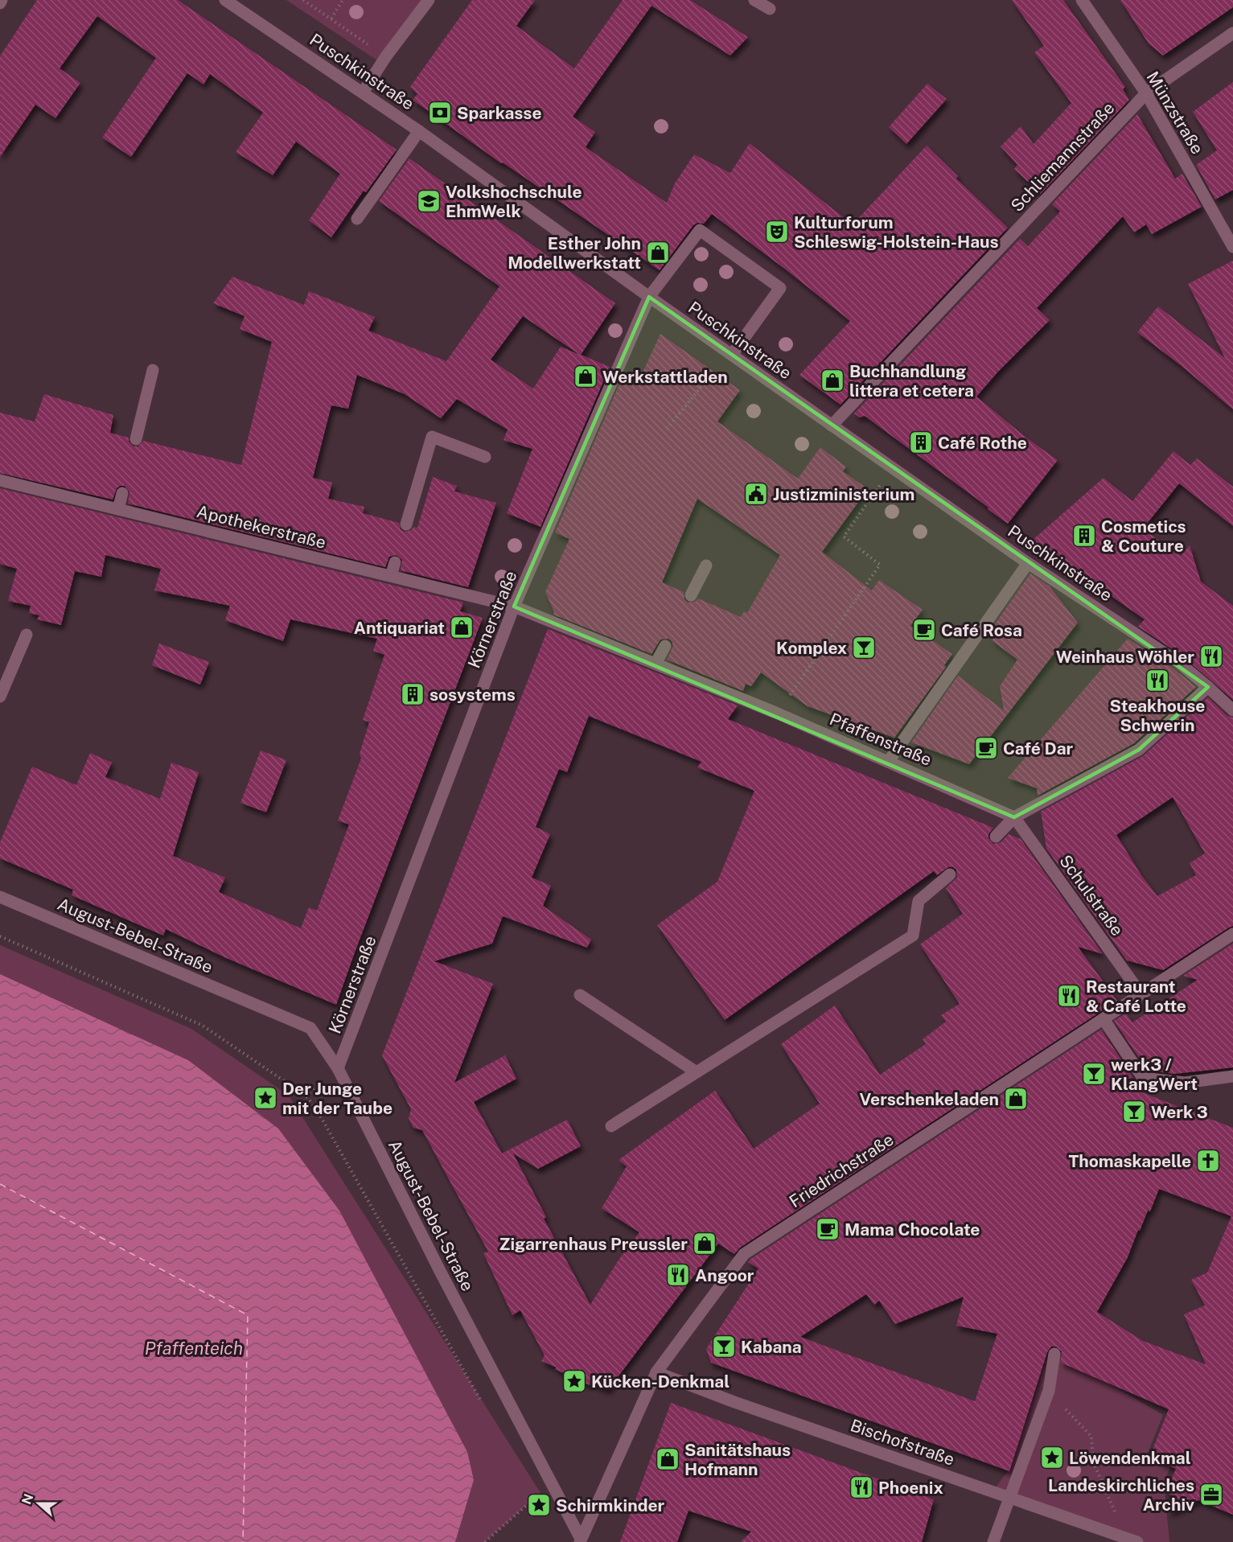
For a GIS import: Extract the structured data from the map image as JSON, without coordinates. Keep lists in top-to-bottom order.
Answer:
{
  "streets": {
    "street": [
      "Puschkinstraße",
      "Münzstraße",
      "Schliemannstraße",
      "Apothekerstraße",
      "Körnerstraße",
      "Pfaffenstraße",
      "Schulstraße",
      "August-Bebel-Straße",
      "Friedrichstraße",
      "Bischofstraße"
    ]
  },
  "crossings": [
    ["Puschkinstraße", "Schliemannstraße"],
    ["Puschkinstraße", "Körnerstraße"],
    ["Münzstraße", "Schliemannstraße"],
    ["Apothekerstraße", "Körnerstraße"],
    ["Apothekerstraße", "Pfaffenstraße"],
    ["Körnerstraße", "Pfaffenstraße"],
    ["Körnerstraße", "August-Bebel-Straße"],
    ["Pfaffenstraße", "Schulstraße"],
    ["Schulstraße", "Friedrichstraße"],
    ["August-Bebel-Straße", "Friedrichstraße"],
    ["Friedrichstraße", "Bischofstraße"]
  ],
  "water": ["Pfaffenteich"],
  "places": {
    "bank": ["Sparkasse"],
    "school or university": ["Volkshochschule EhmWelk"],
    "theatre": ["Kulturforum Schleswig-Holstein-Haus"],
    "shop": [
      "Esther John Modellwerkstatt",
      "Werkstattladen",
      "Buchhandlung littera et cetera",
      "Antiquariat",
      "Verschenkeladen",
      "Zigarrenhaus Preussler",
      "Sanitätshaus Hofmann"
    ],
    "building": ["Café Rothe", "Cosmetics & Couture", "sosystems"],
    "public building": ["Justizministerium"],
    "cafe": ["Café Rosa", "Café Dar", "Mama Chocolate"],
    "bar": [
      "Komplex",
      "werk3 / KlangWert",
      "Werk 3",
      "Kabana"
    ],
    "restaurant": [
      "Weinhaus Wöhler",
      "Steakhouse Schwerin",
      "Restaurant & Café Lotte",
      "Angoor",
      "Phoenix"
    ],
    "place": [
      "Der Junge mit der Taube",
      "Kücken-Denkmal",
      "Löwendenkmal",
      "Schirmkinder"
    ],
    "church": ["Thomaskapelle"],
    "office": ["Landeskirchliches Archiv"]
  },
  "north": "left"
}
